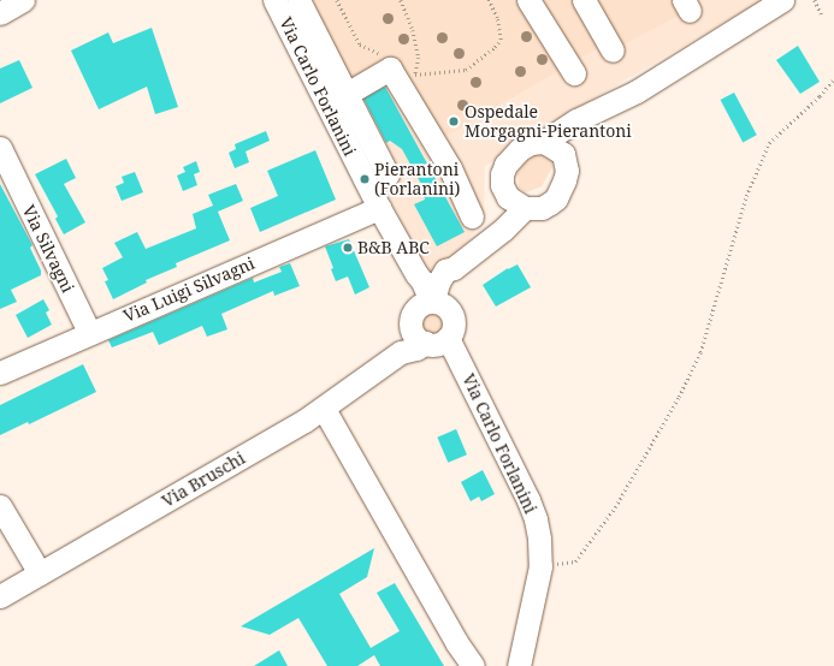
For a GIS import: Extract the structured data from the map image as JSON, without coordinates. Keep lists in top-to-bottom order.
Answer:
{
  "streets": {
    "street": [
      "Via Carlo Forlanini",
      "Via Silvagni",
      "Via Luigi Silvagni",
      "Via Bruschi"
    ]
  },
  "crossings": [
    ["Via Carlo Forlanini", "Via Luigi Silvagni"],
    ["Via Carlo Forlanini", "Via Bruschi"],
    ["Via Silvagni", "Via Luigi Silvagni"]
  ],
  "places": ["Ospedale Morgagni-Pierantoni", "Pierantoni (Forlanini)", "B&B ABC"]
}
